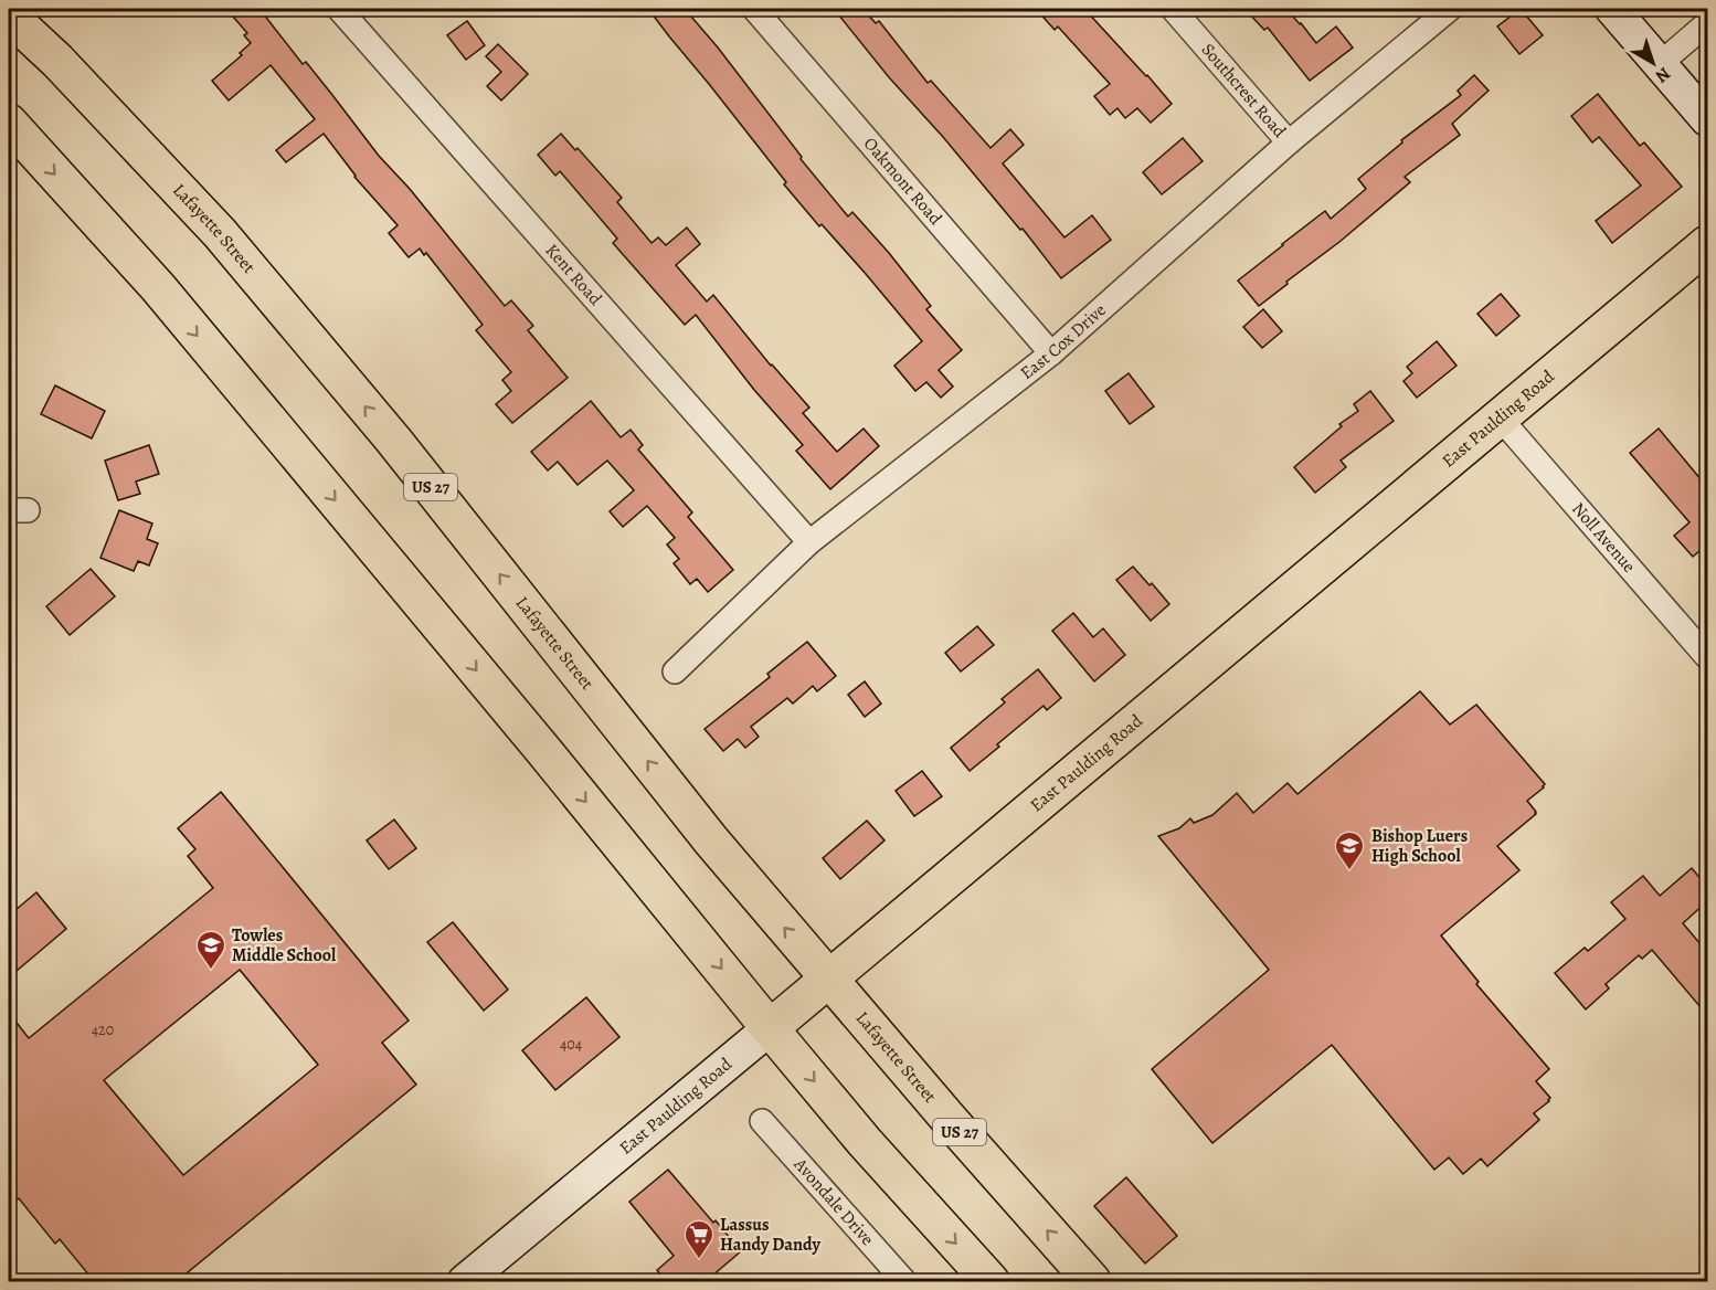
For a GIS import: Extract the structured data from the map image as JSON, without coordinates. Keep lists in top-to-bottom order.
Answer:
{
  "streets": {
    "main road": ["Lafayette Street", "East Paulding Road", "US 27"],
    "street": [
      "Southcrest Road",
      "Oakmont Road",
      "Kent Road",
      "East Cox Drive",
      "Noll Avenue",
      "Avondale Drive"
    ]
  },
  "crossings": [
    ["Southcrest Road", "East Cox Drive"],
    ["Oakmont Road", "East Cox Drive"],
    ["Lafayette Street", "East Paulding Road"],
    ["Kent Road", "East Cox Drive"],
    ["East Paulding Road", "Noll Avenue"]
  ],
  "places": {
    "school or university": ["Bishop Luers High School", "Towles Middle School"],
    "supermarket": ["Lassus Handy Dandy"]
  },
  "house_numbers": ["420", "404"],
  "north": "bottom right"
}
